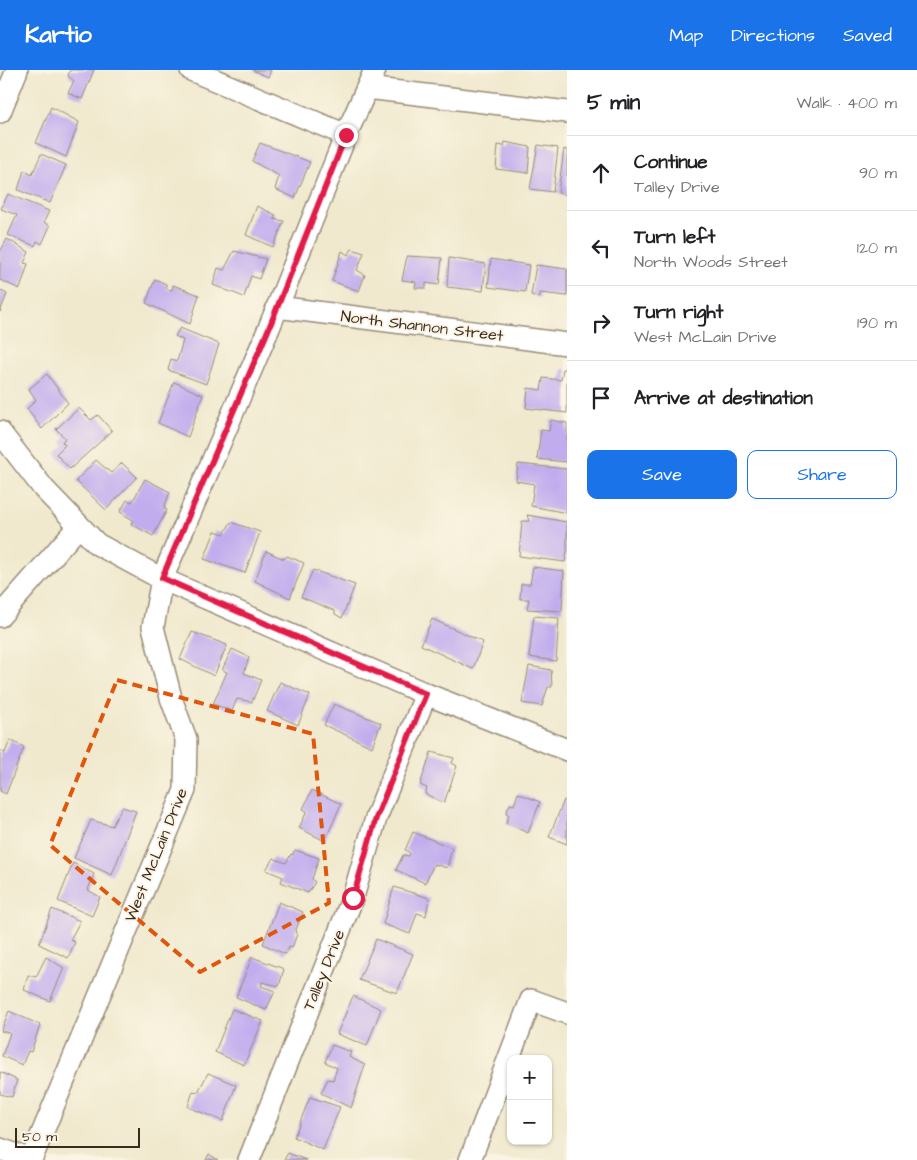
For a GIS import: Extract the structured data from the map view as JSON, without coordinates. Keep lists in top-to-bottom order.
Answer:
{
  "streets": {
    "street": ["North Shannon Street", "West McLain Drive", "Talley Drive"]
  },
  "crossings": [
    ["North Shannon Street", "West McLain Drive"]
  ],
  "scale_bar": "50 m",
  "page": {
    "header": "Kartio",
    "nav": ["Map", "Directions", "Saved"],
    "heading": ["5 min", "Walk · 400 m"],
    "list": [
      ["Continue", "Talley Drive", "90 m"],
      ["Turn left", "North Woods Street", "120 m"],
      ["Turn right", "West McLain Drive", "190 m"],
      "Arrive at destination"
    ],
    "buttons": ["Save", "Share"],
    "map_buttons": ["+", "−"],
    "scale": "50 m"
  }
}
